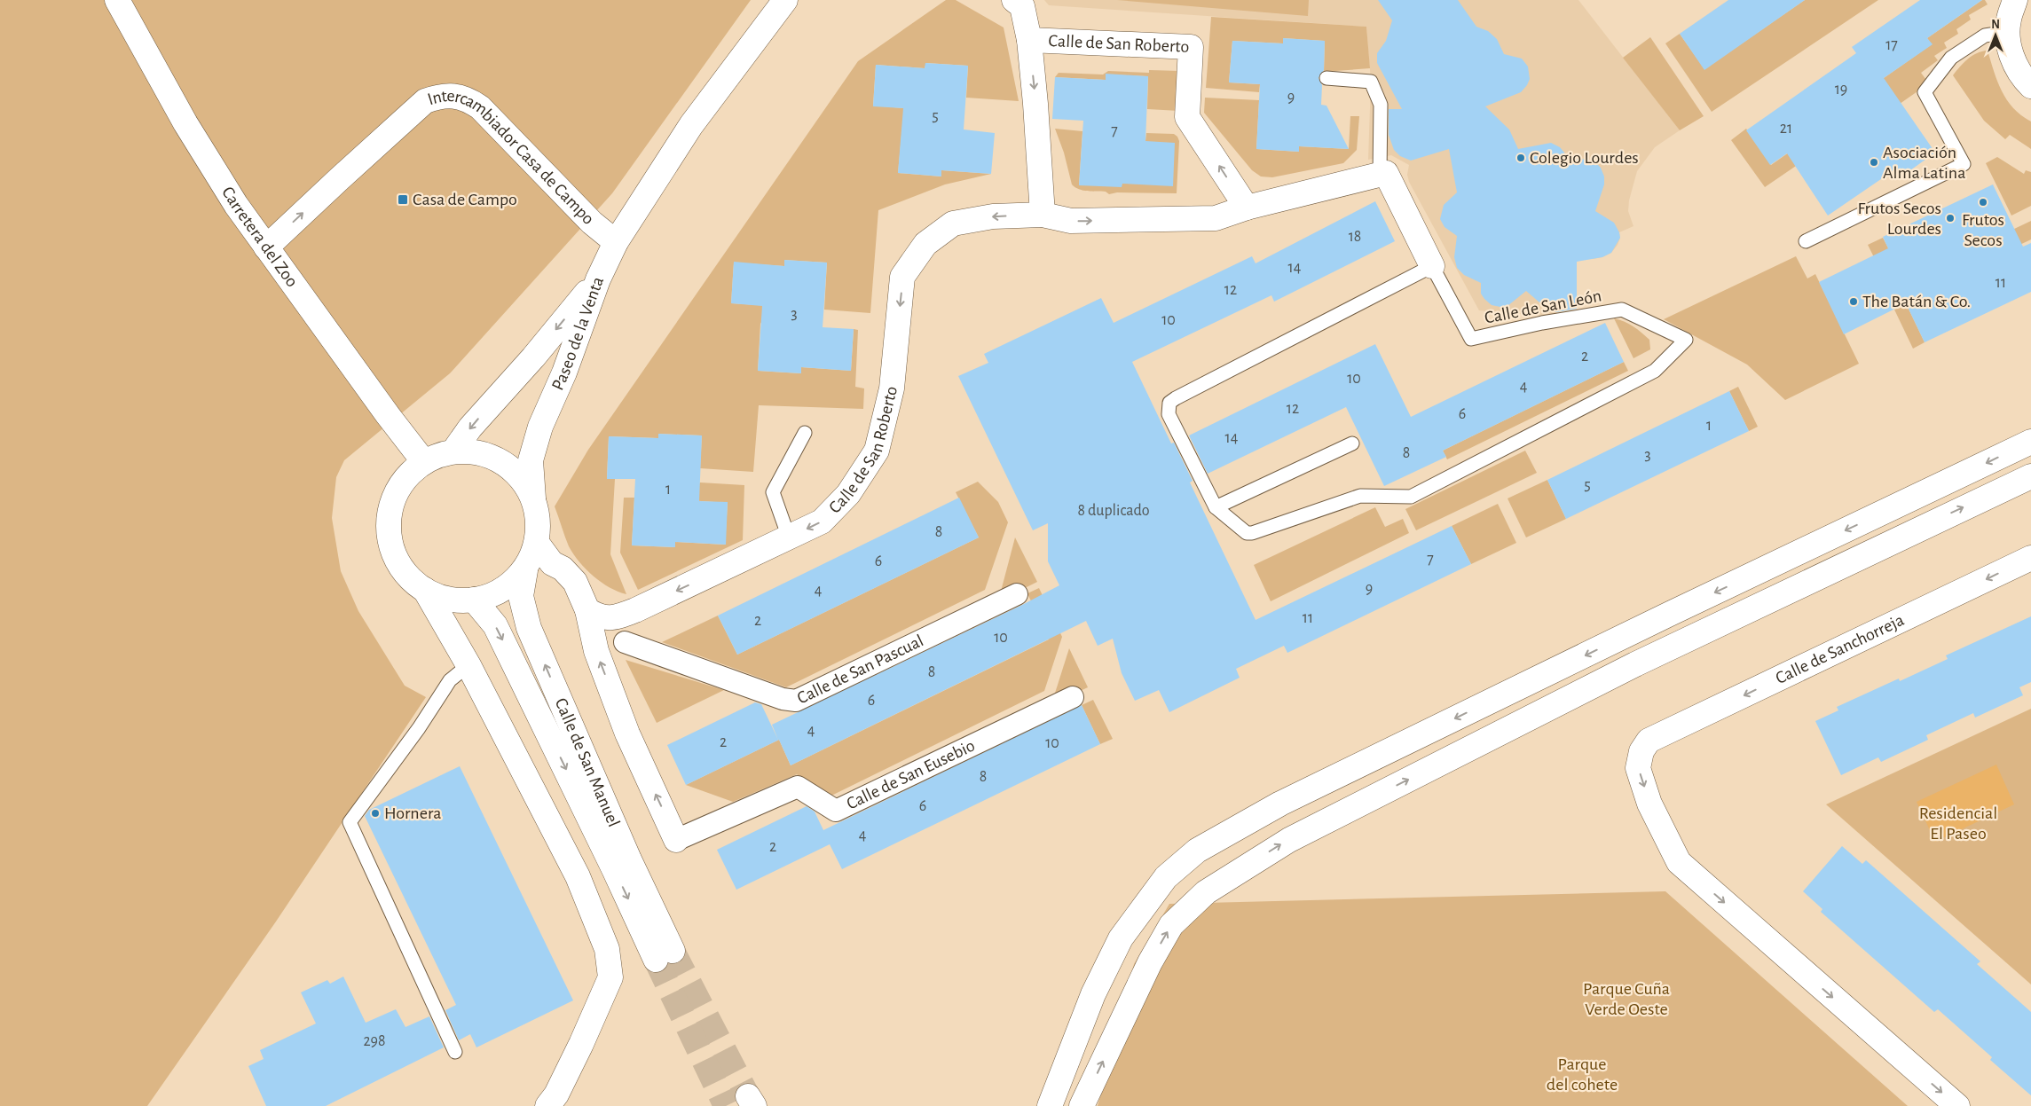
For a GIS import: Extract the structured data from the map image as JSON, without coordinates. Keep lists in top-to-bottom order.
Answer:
{
  "streets": {
    "main road": [
      "Calle de San Roberto",
      "Intercambiador Casa de Campo",
      "Carretera del Zoo",
      "Paseo de la Venta",
      "Calle de Sanchorreja",
      "Calle de San Manuel"
    ],
    "street": ["Calle de San Pascual", "Calle de San Eusebio"],
    "lane": ["Calle de San León"]
  },
  "crossings": [
    ["Intercambiador Casa de Campo", "Carretera del Zoo"],
    ["Carretera del Zoo", "Paseo de la Venta"],
    ["Carretera del Zoo", "Calle de San Manuel"],
    ["Paseo de la Venta", "Calle de San Manuel"]
  ],
  "parks": ["Residencial El Paseo", "Parque Cuña Verde Oeste", "Parque del cohete"],
  "places": {
    "other": [
      "Colegio Lourdes",
      "Asociación Alma Latina",
      "Frutos Secos",
      "Frutos Secos Lourdes",
      "The Batán & Co.",
      "Hornera"
    ],
    "transit": ["Casa de Campo"]
  },
  "house_numbers": [
    "17",
    "19",
    "9",
    "5",
    "21",
    "7",
    "18",
    "14",
    "11",
    "12",
    "3",
    "10",
    "2",
    "10",
    "4",
    "12",
    "6",
    "1",
    "14",
    "8",
    "3",
    "5",
    "1",
    "8 duplicado",
    "8",
    "7",
    "6",
    "9",
    "4",
    "11",
    "2",
    "10",
    "8",
    "6",
    "4",
    "2",
    "10",
    "8",
    "6",
    "4",
    "2",
    "298"
  ],
  "north": "top"
}
